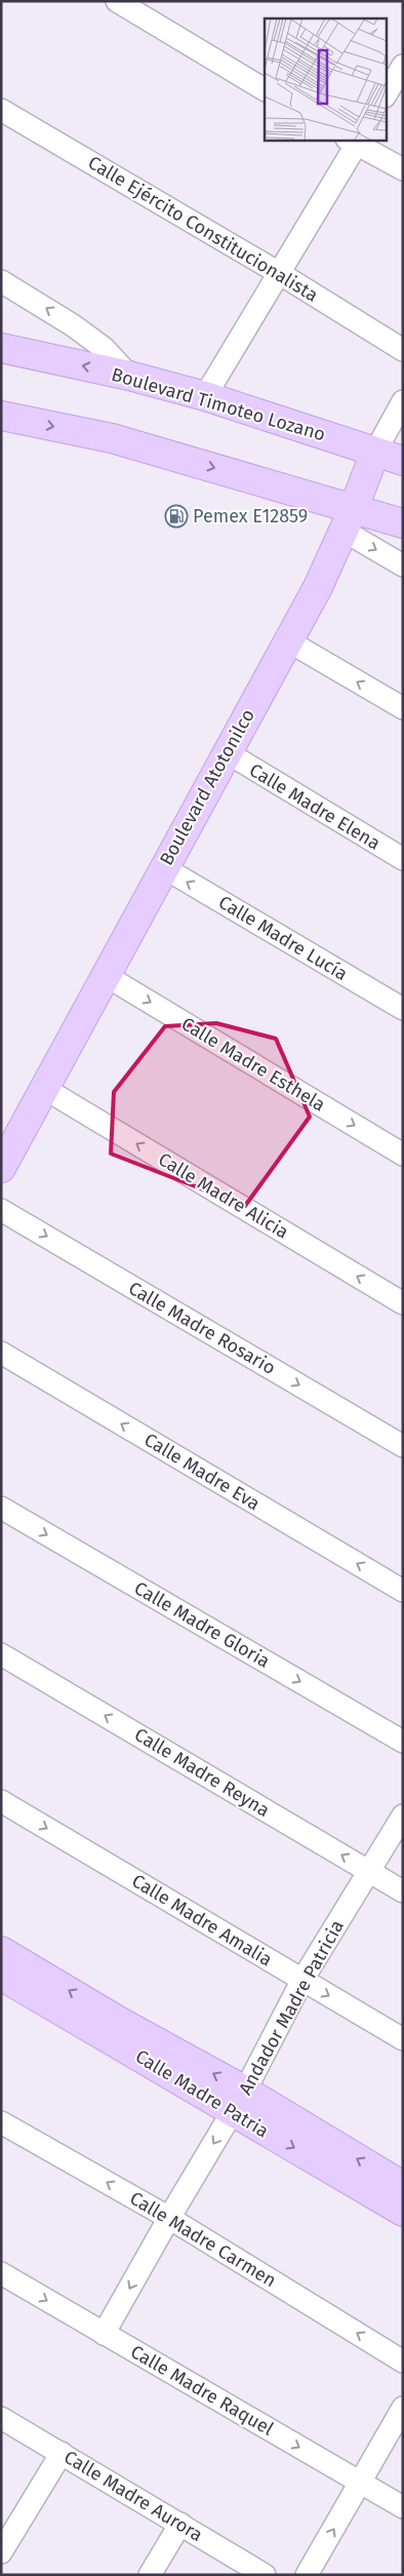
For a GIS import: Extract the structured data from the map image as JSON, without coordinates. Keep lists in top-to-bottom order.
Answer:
{
  "streets": {
    "main road": ["Boulevard Timoteo Lozano", "Boulevard Atotonilco", "Calle Madre Patria"],
    "street": [
      "Calle Ejército Constitucionalista",
      "Calle Madre Elena",
      "Calle Madre Lucía",
      "Calle Madre Esthela",
      "Calle Madre Alicia",
      "Calle Madre Rosario",
      "Calle Madre Eva",
      "Calle Madre Gloria",
      "Calle Madre Reyna",
      "Calle Madre Amalia",
      "Andador Madre Patricia",
      "Calle Madre Carmen",
      "Calle Madre Raquel",
      "Calle Madre Aurora"
    ]
  },
  "crossings": [
    ["Boulevard Timoteo Lozano", "Boulevard Atotonilco"],
    ["Boulevard Atotonilco", "Calle Madre Elena"],
    ["Boulevard Atotonilco", "Calle Madre Lucía"],
    ["Boulevard Atotonilco", "Calle Madre Esthela"],
    ["Boulevard Atotonilco", "Calle Madre Alicia"],
    ["Calle Madre Reyna", "Andador Madre Patricia"],
    ["Calle Madre Amalia", "Andador Madre Patricia"],
    ["Andador Madre Patricia", "Calle Madre Patria"],
    ["Andador Madre Patricia", "Calle Madre Carmen"],
    ["Andador Madre Patricia", "Calle Madre Raquel"]
  ],
  "one_way": [
    "Calle Madre Lucía",
    "Calle Madre Esthela",
    "Calle Madre Alicia",
    "Calle Madre Rosario",
    "Calle Madre Eva",
    "Calle Madre Gloria",
    "Calle Madre Reyna",
    "Calle Madre Amalia",
    "Andador Madre Patricia",
    "Calle Madre Carmen",
    "Calle Madre Raquel"
  ],
  "places": {
    "fuel station": ["Pemex E12859"]
  }
}
